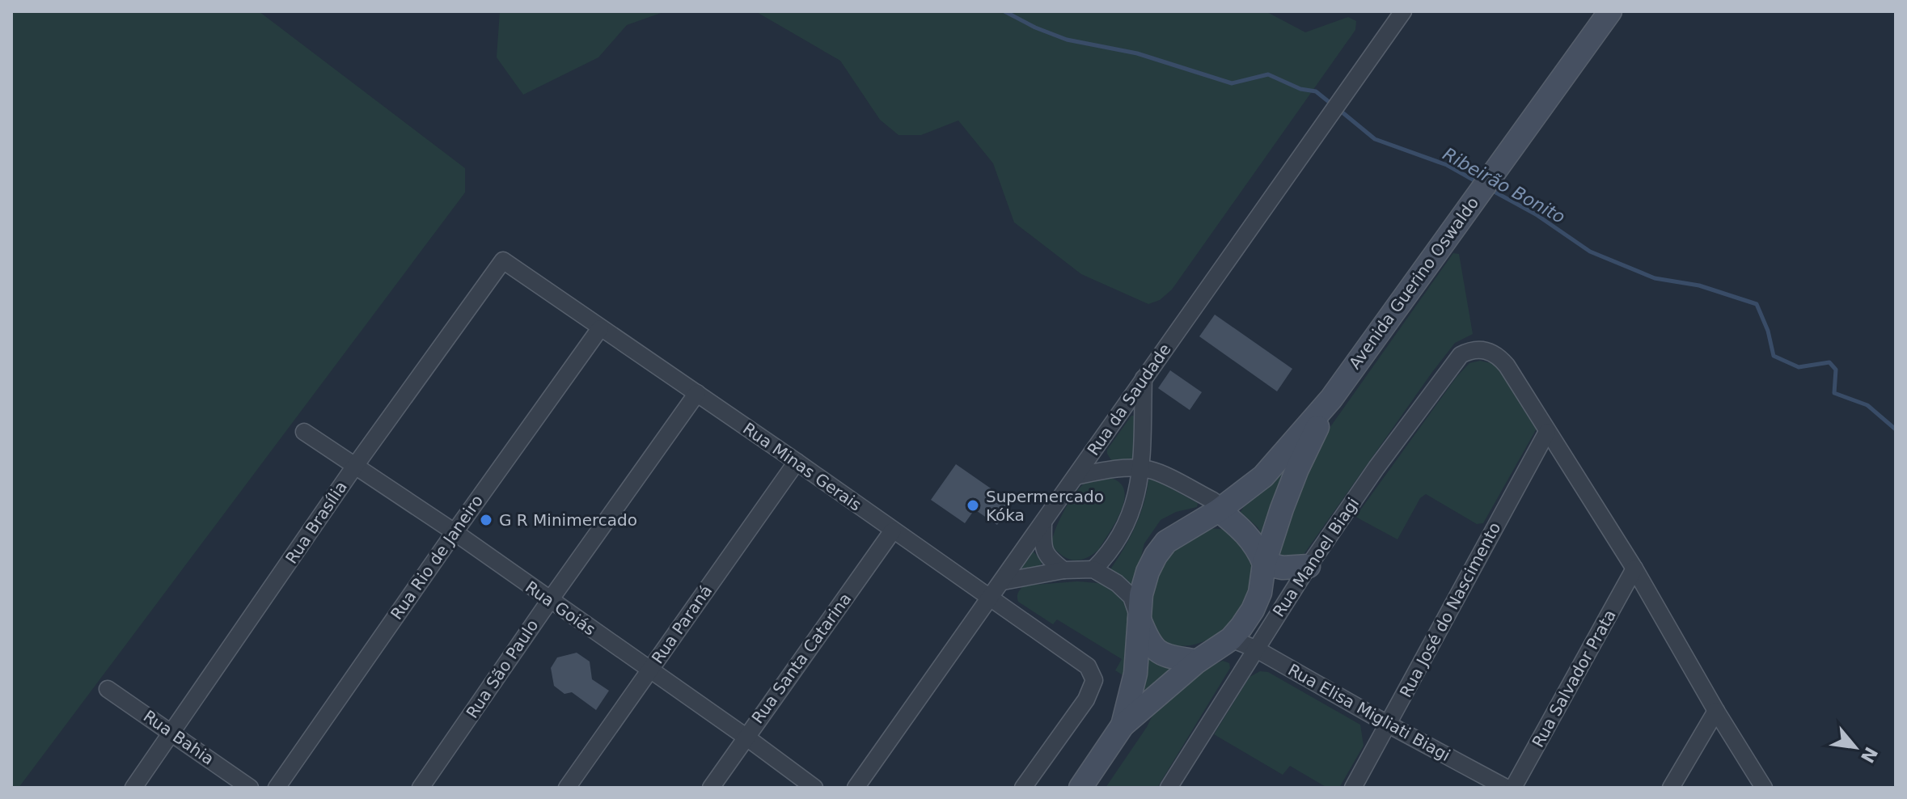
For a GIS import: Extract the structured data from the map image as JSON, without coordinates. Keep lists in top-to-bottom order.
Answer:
{
  "streets": {
    "main road": ["Avenida Guerino Oswaldo"],
    "street": [
      "Rua da Saudade",
      "Rua Minas Gerais",
      "Rua Brasília",
      "Rua Rio de Janeiro",
      "Rua Manoel Biagi",
      "Rua Goiás",
      "Rua José do Nascimento",
      "Rua Paraná",
      "Rua Santa Catarina",
      "Rua São Paulo",
      "Rua Salvador Prata",
      "Rua Elisa Migliati Biagi",
      "Rua Bahia"
    ]
  },
  "crossings": [
    ["Avenida Guerino Oswaldo", "Rua Elisa Migliati Biagi"],
    ["Rua da Saudade", "Rua Minas Gerais"],
    ["Rua Minas Gerais", "Rua Brasília"],
    ["Rua Minas Gerais", "Rua Rio de Janeiro"],
    ["Rua Minas Gerais", "Rua Paraná"],
    ["Rua Minas Gerais", "Rua Santa Catarina"],
    ["Rua Minas Gerais", "Rua São Paulo"],
    ["Rua Brasília", "Rua Goiás"],
    ["Rua Brasília", "Rua Bahia"],
    ["Rua Rio de Janeiro", "Rua Goiás"],
    ["Rua Manoel Biagi", "Rua José do Nascimento"],
    ["Rua Manoel Biagi", "Rua Elisa Migliati Biagi"],
    ["Rua Goiás", "Rua Paraná"],
    ["Rua Goiás", "Rua Santa Catarina"],
    ["Rua Goiás", "Rua São Paulo"],
    ["Rua José do Nascimento", "Rua Elisa Migliati Biagi"]
  ],
  "water": ["Ribeirão Bonito"],
  "places": ["Supermercado Kóka", "G R Minimercado"],
  "north": "bottom right"
}
